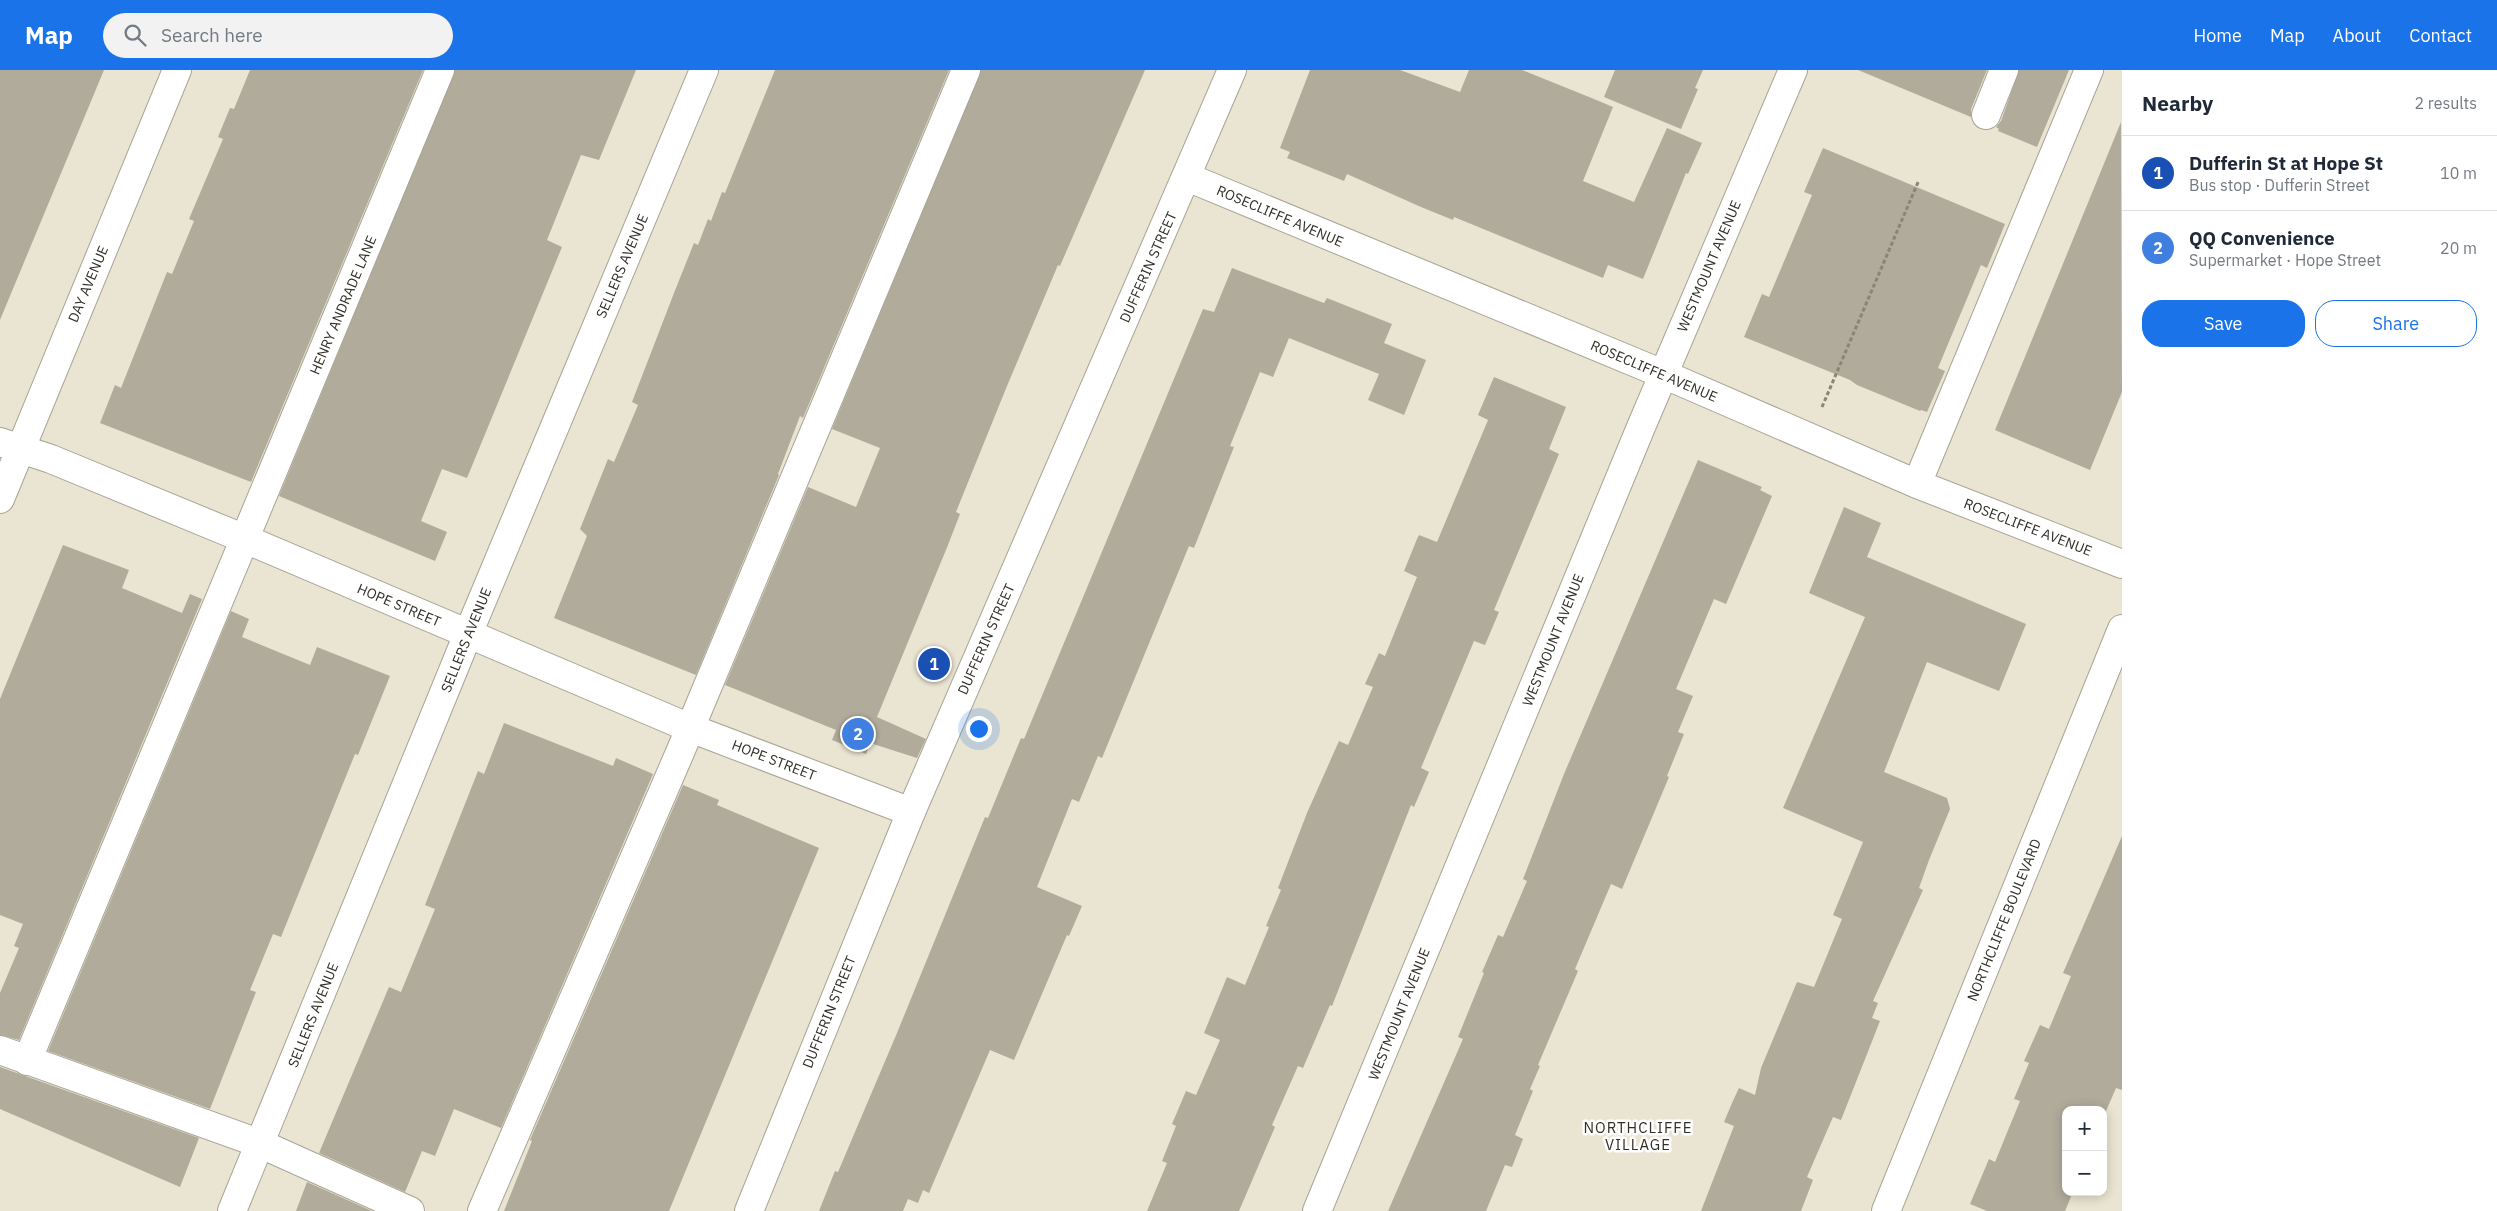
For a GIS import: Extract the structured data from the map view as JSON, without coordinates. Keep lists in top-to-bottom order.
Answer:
{
  "streets": {
    "street": [
      "ROSECLIFFE AVENUE",
      "SELLERS AVENUE",
      "WESTMOUNT AVENUE",
      "DUFFERIN STREET",
      "DAY AVENUE",
      "HENRY ANDRADE LANE",
      "HOPE STREET",
      "NORTHCLIFFE BOULEVARD"
    ]
  },
  "crossings": [
    ["ROSECLIFFE AVENUE", "WESTMOUNT AVENUE"],
    ["ROSECLIFFE AVENUE", "DUFFERIN STREET"],
    ["SELLERS AVENUE", "HOPE STREET"],
    ["DUFFERIN STREET", "HOPE STREET"],
    ["DAY AVENUE", "HOPE STREET"],
    ["HENRY ANDRADE LANE", "HOPE STREET"]
  ],
  "districts": ["NORTHCLIFFE VILLAGE"],
  "page": {
    "header": "Map",
    "search": "Search here",
    "nav": [
      "Home",
      "Map",
      "About",
      "Contact"
    ],
    "heading": ["Nearby", "2 results"],
    "list": [
      {
        "mark": "1",
        "name": "Dufferin St at Hope St",
        "note": "Bus stop · Dufferin Street",
        "value": "10 m"
      },
      {
        "mark": "2",
        "name": "QQ Convenience",
        "note": "Supermarket · Hope Street",
        "value": "20 m"
      }
    ],
    "buttons": ["Save", "Share"],
    "pins": ["1", "2"],
    "map_buttons": ["+", "−"]
  }
}
